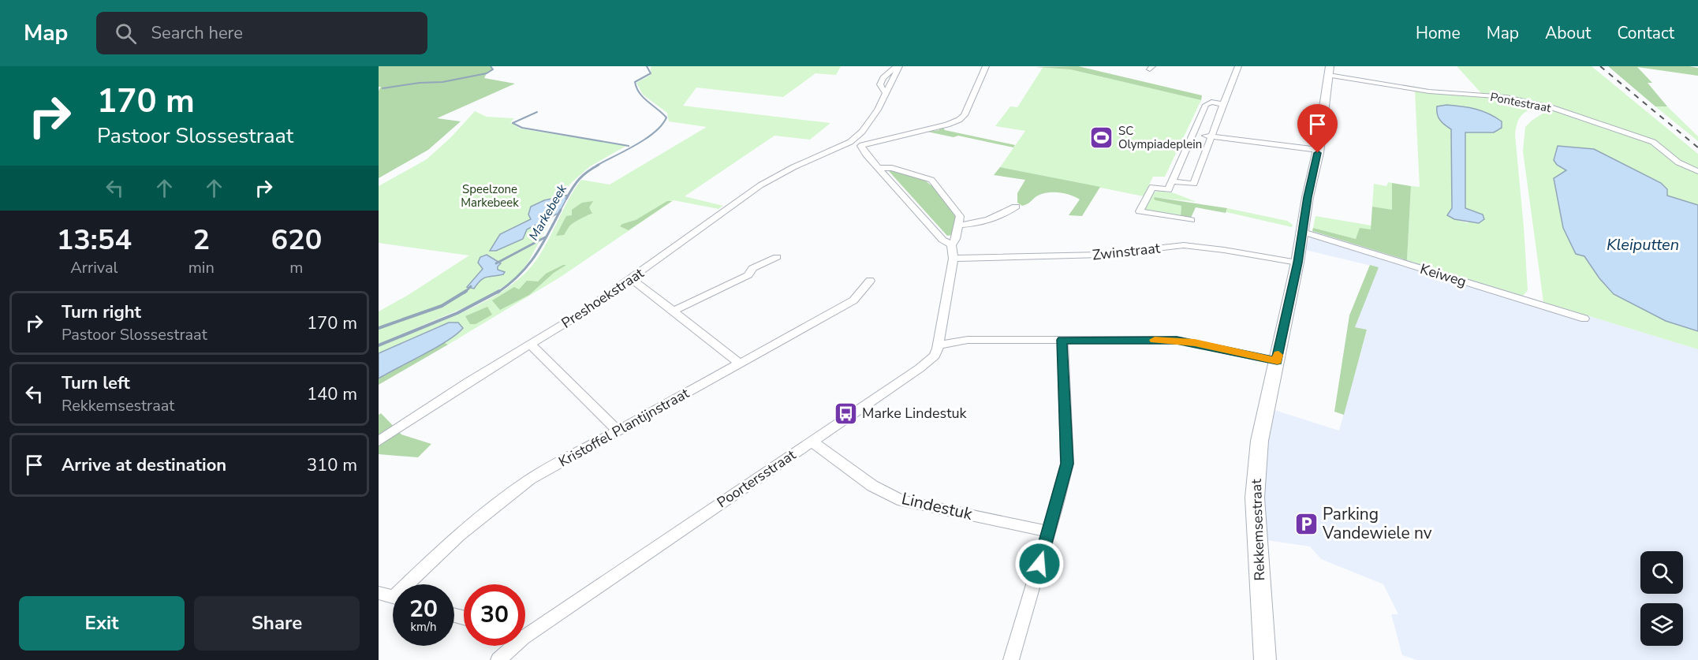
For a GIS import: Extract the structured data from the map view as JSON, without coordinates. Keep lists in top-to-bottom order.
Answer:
{
  "streets": {
    "street": [
      "Pontestraat",
      "Zwinstraat",
      "Keiweg",
      "Preshoekstraat",
      "Kristoffel Plantijnstraat",
      "Poortersstraat",
      "Lindestuk",
      "Rekkemsestraat"
    ]
  },
  "crossings": [
    ["Pontestraat", "Rekkemsestraat"],
    ["Zwinstraat", "Poortersstraat"],
    ["Zwinstraat", "Rekkemsestraat"],
    ["Keiweg", "Rekkemsestraat"],
    ["Poortersstraat", "Lindestuk"]
  ],
  "water": ["Markebeek", "Kleiputten"],
  "parks": ["Speelzone Markebeek"],
  "places": {
    "sports": ["SC Olympiadeplein"],
    "bus stop": ["Marke Lindestuk"],
    "parking": ["Parking Vandewiele nv"]
  },
  "page": {
    "header": "Map",
    "search": "Search here",
    "nav": [
      "Home",
      "Map",
      "About",
      "Contact"
    ],
    "turn": ["170 m", "Pastoor Slossestraat"],
    "eta": [
      "13:54",
      "Arrival",
      "2",
      "min",
      "620",
      "m"
    ],
    "list": [
      {
        "name": "Turn right",
        "note": "Pastoor Slossestraat",
        "value": "170 m"
      },
      {
        "name": "Turn left",
        "note": "Rekkemsestraat",
        "value": "140 m"
      },
      {
        "name": "Arrive at destination",
        "value": "310 m"
      }
    ],
    "speed": "20 km/h",
    "limit": "30",
    "buttons": ["Exit", "Share"]
  }
}
